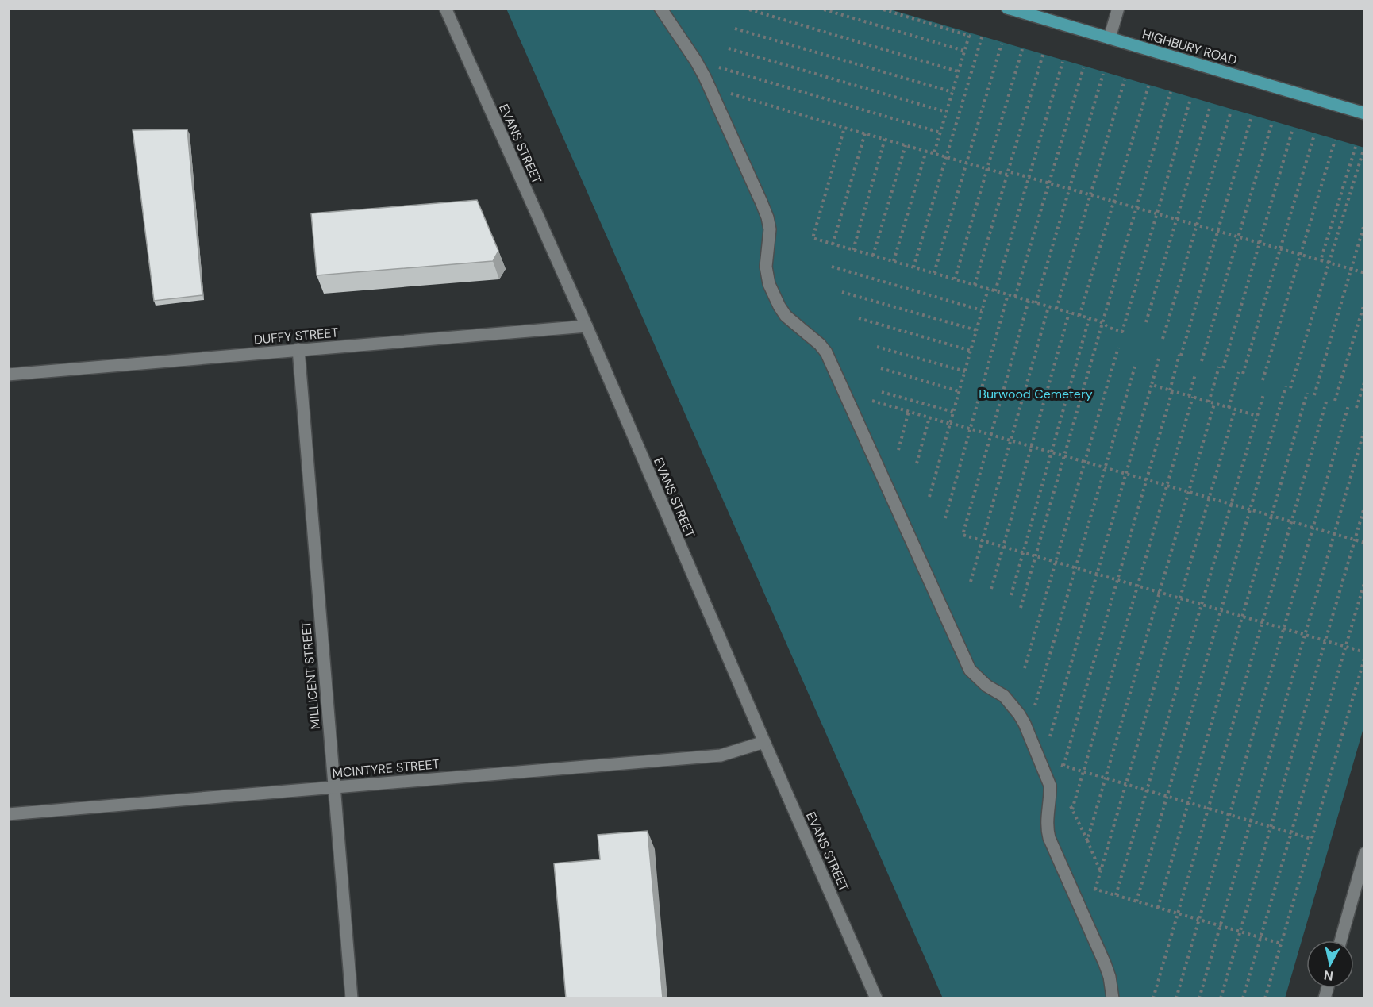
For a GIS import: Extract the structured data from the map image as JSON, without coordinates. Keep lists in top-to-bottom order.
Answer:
{
  "streets": {
    "main road": ["HIGHBURY ROAD"],
    "street": [
      "EVANS STREET",
      "DUFFY STREET",
      "MILLICENT STREET",
      "MCINTYRE STREET"
    ]
  },
  "crossings": [
    ["EVANS STREET", "DUFFY STREET"],
    ["EVANS STREET", "MCINTYRE STREET"],
    ["DUFFY STREET", "MILLICENT STREET"],
    ["MILLICENT STREET", "MCINTYRE STREET"]
  ],
  "parks": ["Burwood Cemetery"],
  "north": "bottom"
}
